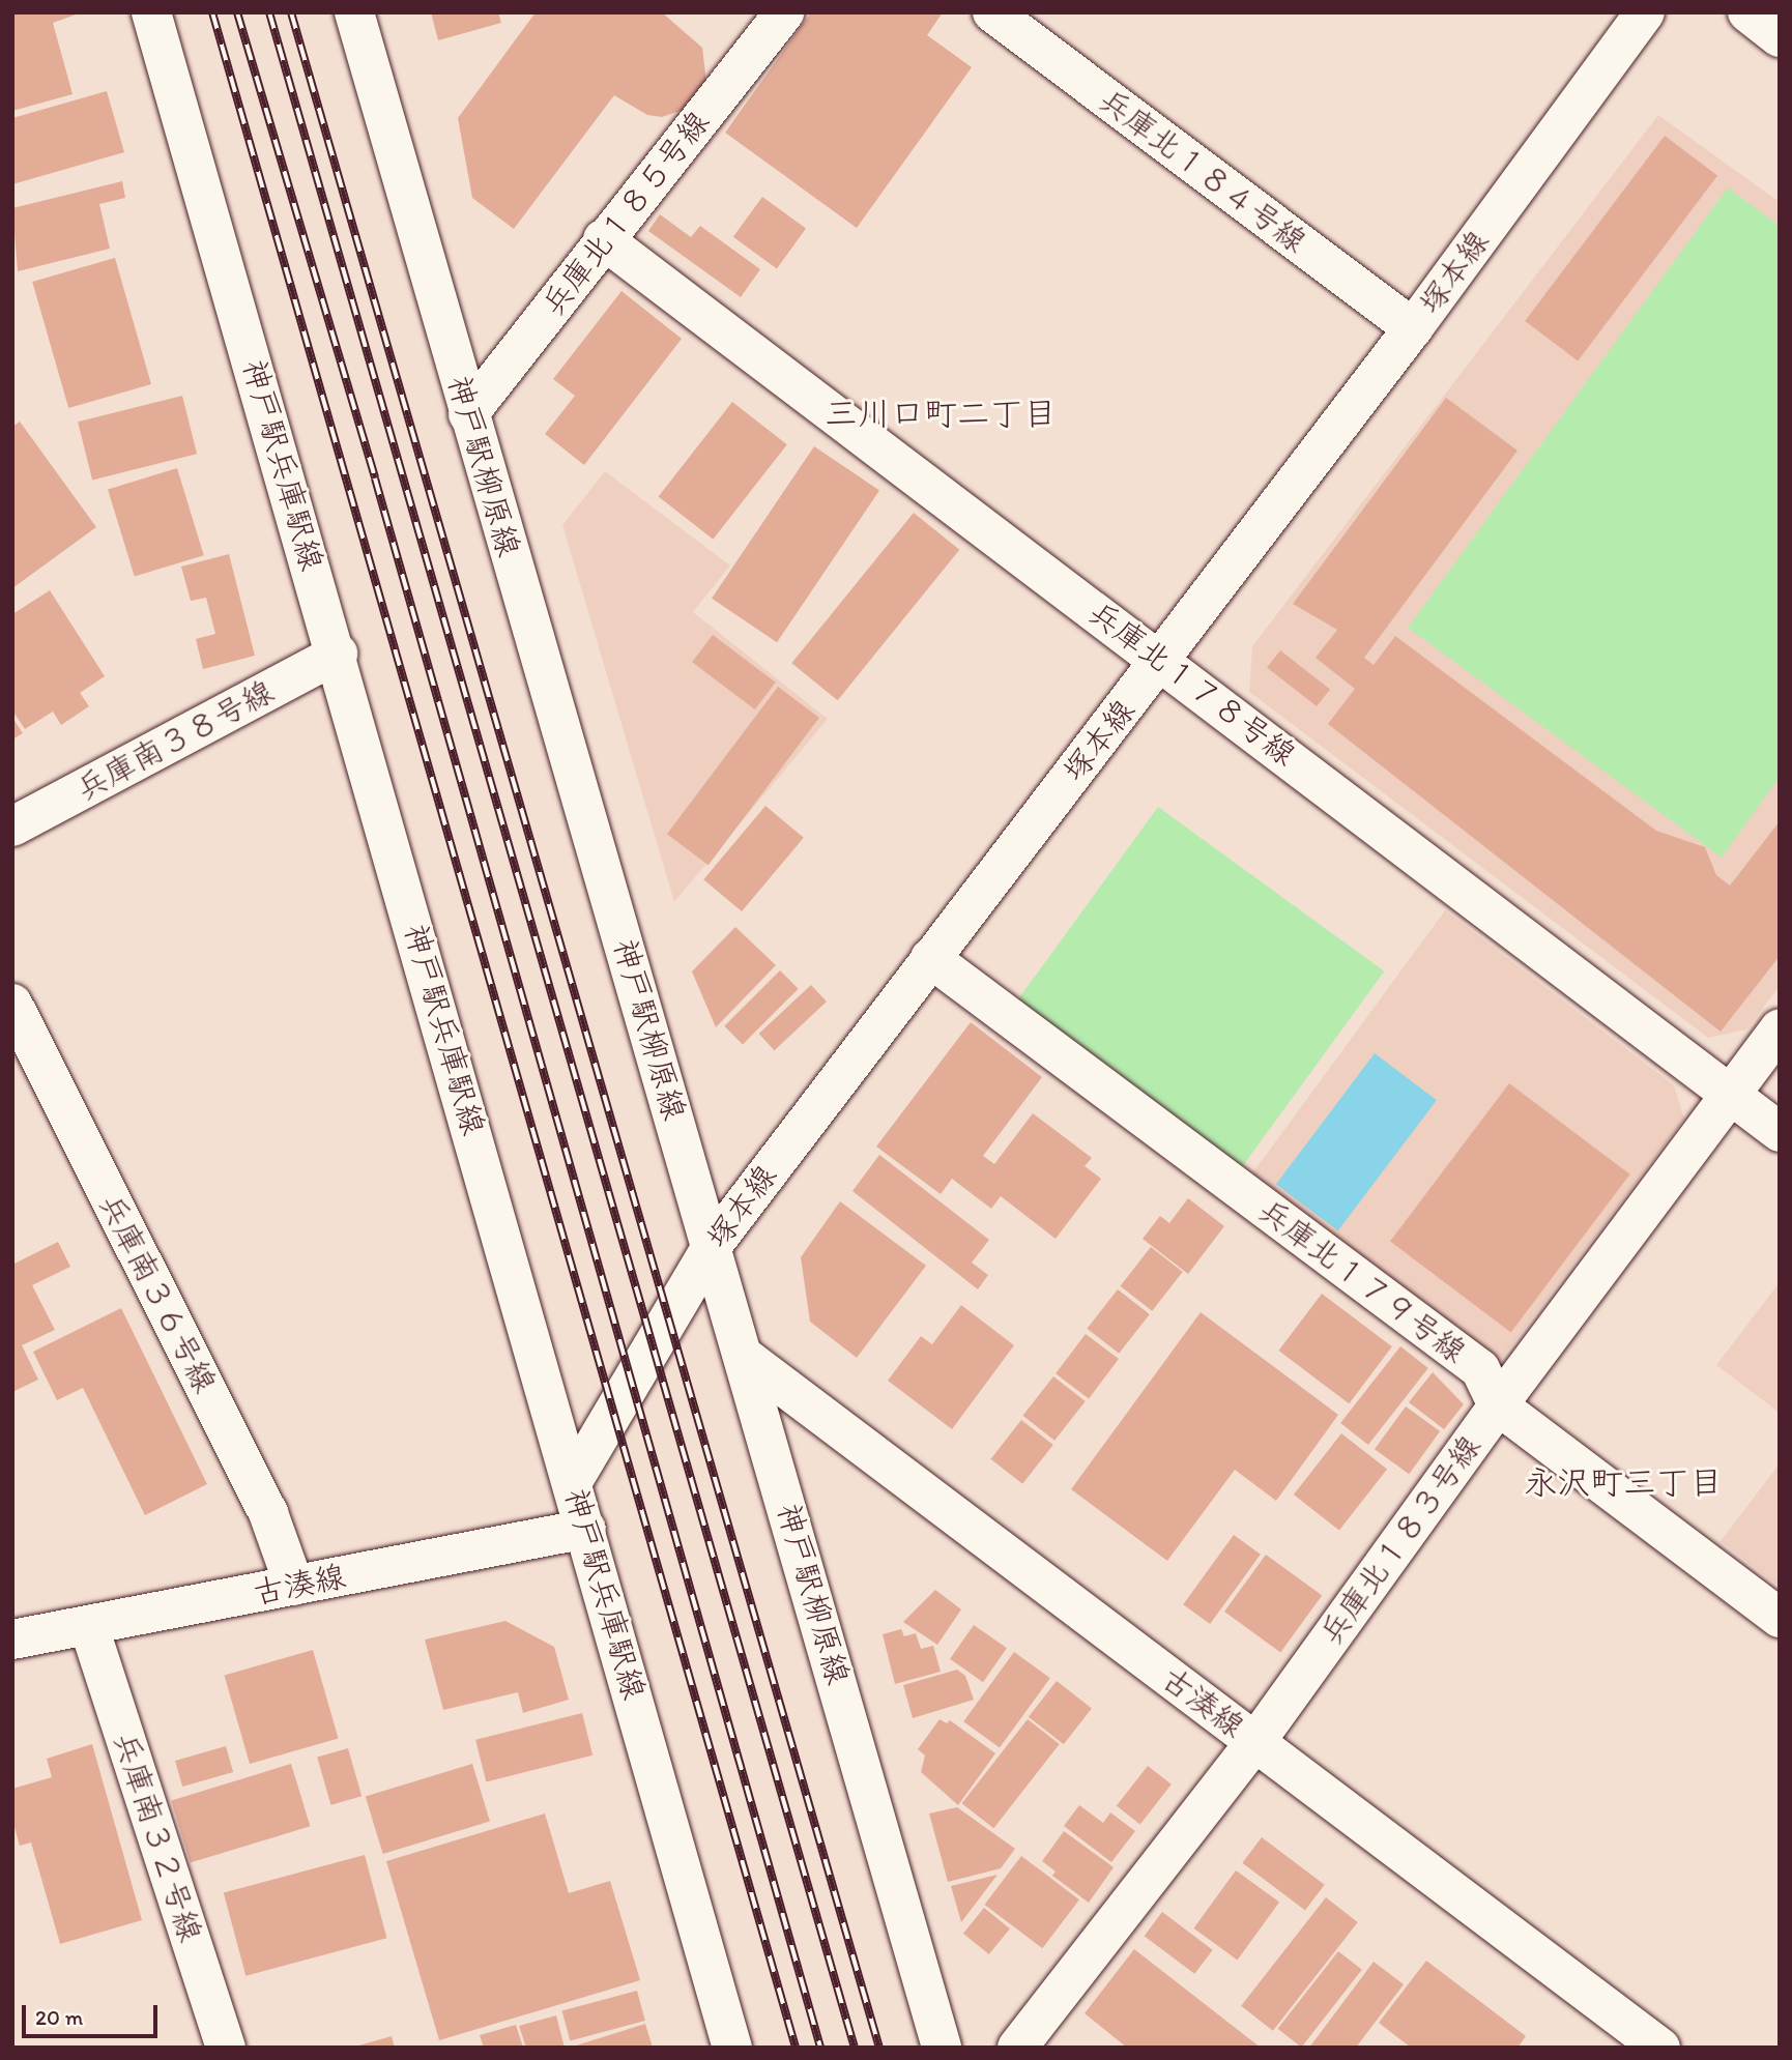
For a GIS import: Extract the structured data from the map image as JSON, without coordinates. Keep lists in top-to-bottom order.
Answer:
{
  "streets": {
    "street": [
      "兵庫北１８４号線",
      "兵庫北１８５号線",
      "塚本線",
      "神戸駅兵庫駅線",
      "神戸駅柳原線",
      "兵庫北１７８号線",
      "兵庫南３８号線",
      "兵庫北１７９号線",
      "兵庫南３６号線",
      "兵庫北１８３号線",
      "古湊線",
      "兵庫南３２号線"
    ]
  },
  "crossings": [
    ["兵庫北１８４号線", "塚本線"],
    ["兵庫北１８５号線", "神戸駅柳原線"],
    ["兵庫北１８５号線", "兵庫北１７８号線"],
    ["塚本線", "神戸駅兵庫駅線"],
    ["塚本線", "神戸駅柳原線"],
    ["塚本線", "兵庫北１７８号線"],
    ["塚本線", "兵庫北１７９号線"],
    ["神戸駅兵庫駅線", "兵庫南３８号線"],
    ["神戸駅兵庫駅線", "古湊線"],
    ["神戸駅柳原線", "古湊線"],
    ["兵庫北１７８号線", "兵庫北１８３号線"],
    ["兵庫北１７９号線", "兵庫北１８３号線"],
    ["兵庫南３６号線", "古湊線"],
    ["兵庫北１８３号線", "古湊線"],
    ["古湊線", "兵庫南３２号線"]
  ],
  "districts": ["三川口町二丁目", "永沢町三丁目"],
  "scale_bar": "20 m"
}
